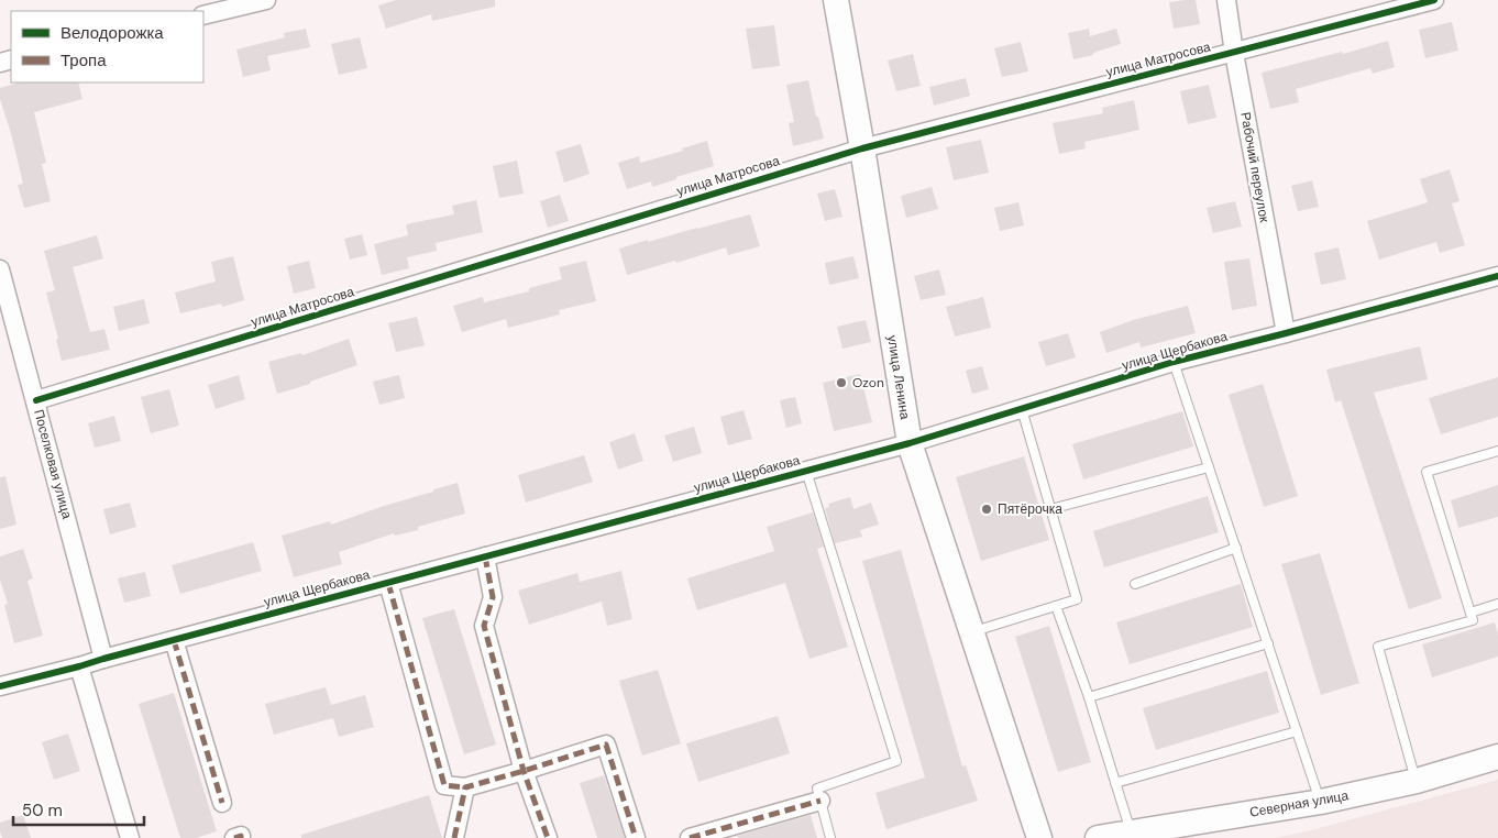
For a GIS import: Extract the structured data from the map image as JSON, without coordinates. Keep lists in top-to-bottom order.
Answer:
{
  "streets": {
    "street": [
      "улица Матросова",
      "Рабочий переулок",
      "улица Щербакова",
      "улица Ленина",
      "Поселковая улица",
      "Северная улица"
    ]
  },
  "crossings": [
    ["улица Матросова", "Рабочий переулок"],
    ["улица Матросова", "улица Ленина"],
    ["улица Матросова", "Поселковая улица"],
    ["Рабочий переулок", "улица Щербакова"],
    ["улица Щербакова", "улица Ленина"],
    ["улица Щербакова", "Поселковая улица"]
  ],
  "places": ["Ozon", "Пятёрочка"],
  "legend": ["Велодорожка", "Тропа"],
  "scale_bar": "50 m"
}
